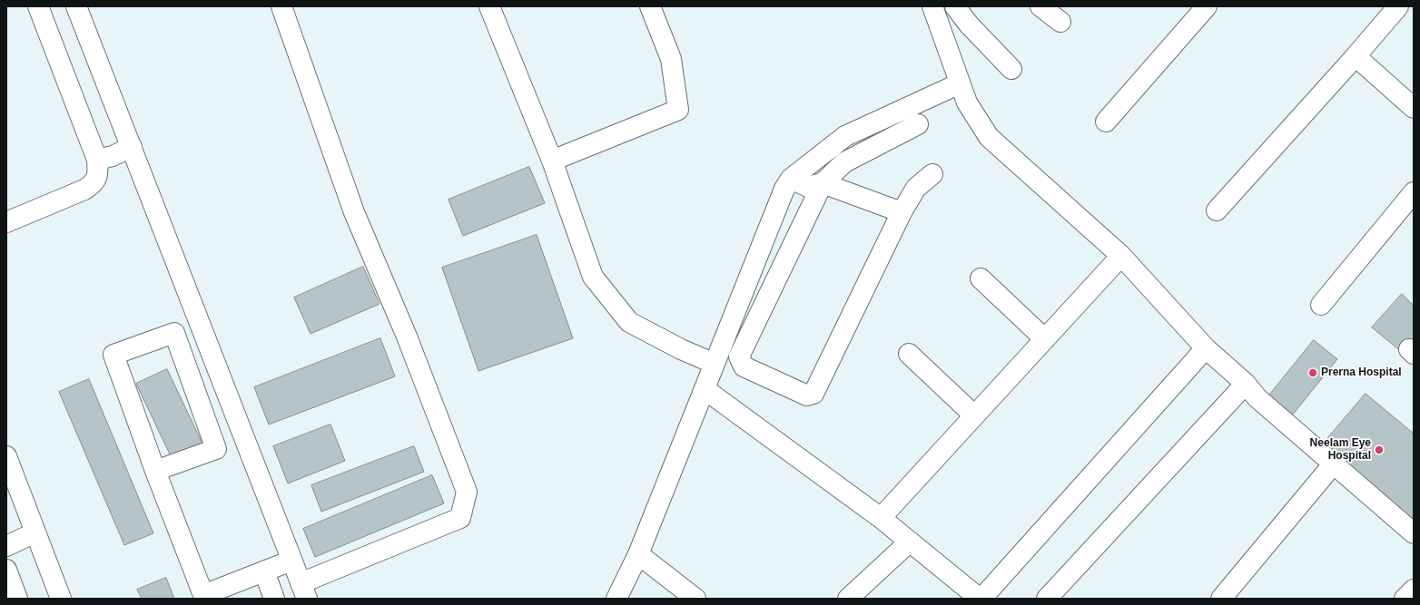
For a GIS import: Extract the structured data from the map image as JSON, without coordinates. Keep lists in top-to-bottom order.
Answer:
{
  "places": ["Prerna Hospital", "Neelam Eye Hospital"]
}
